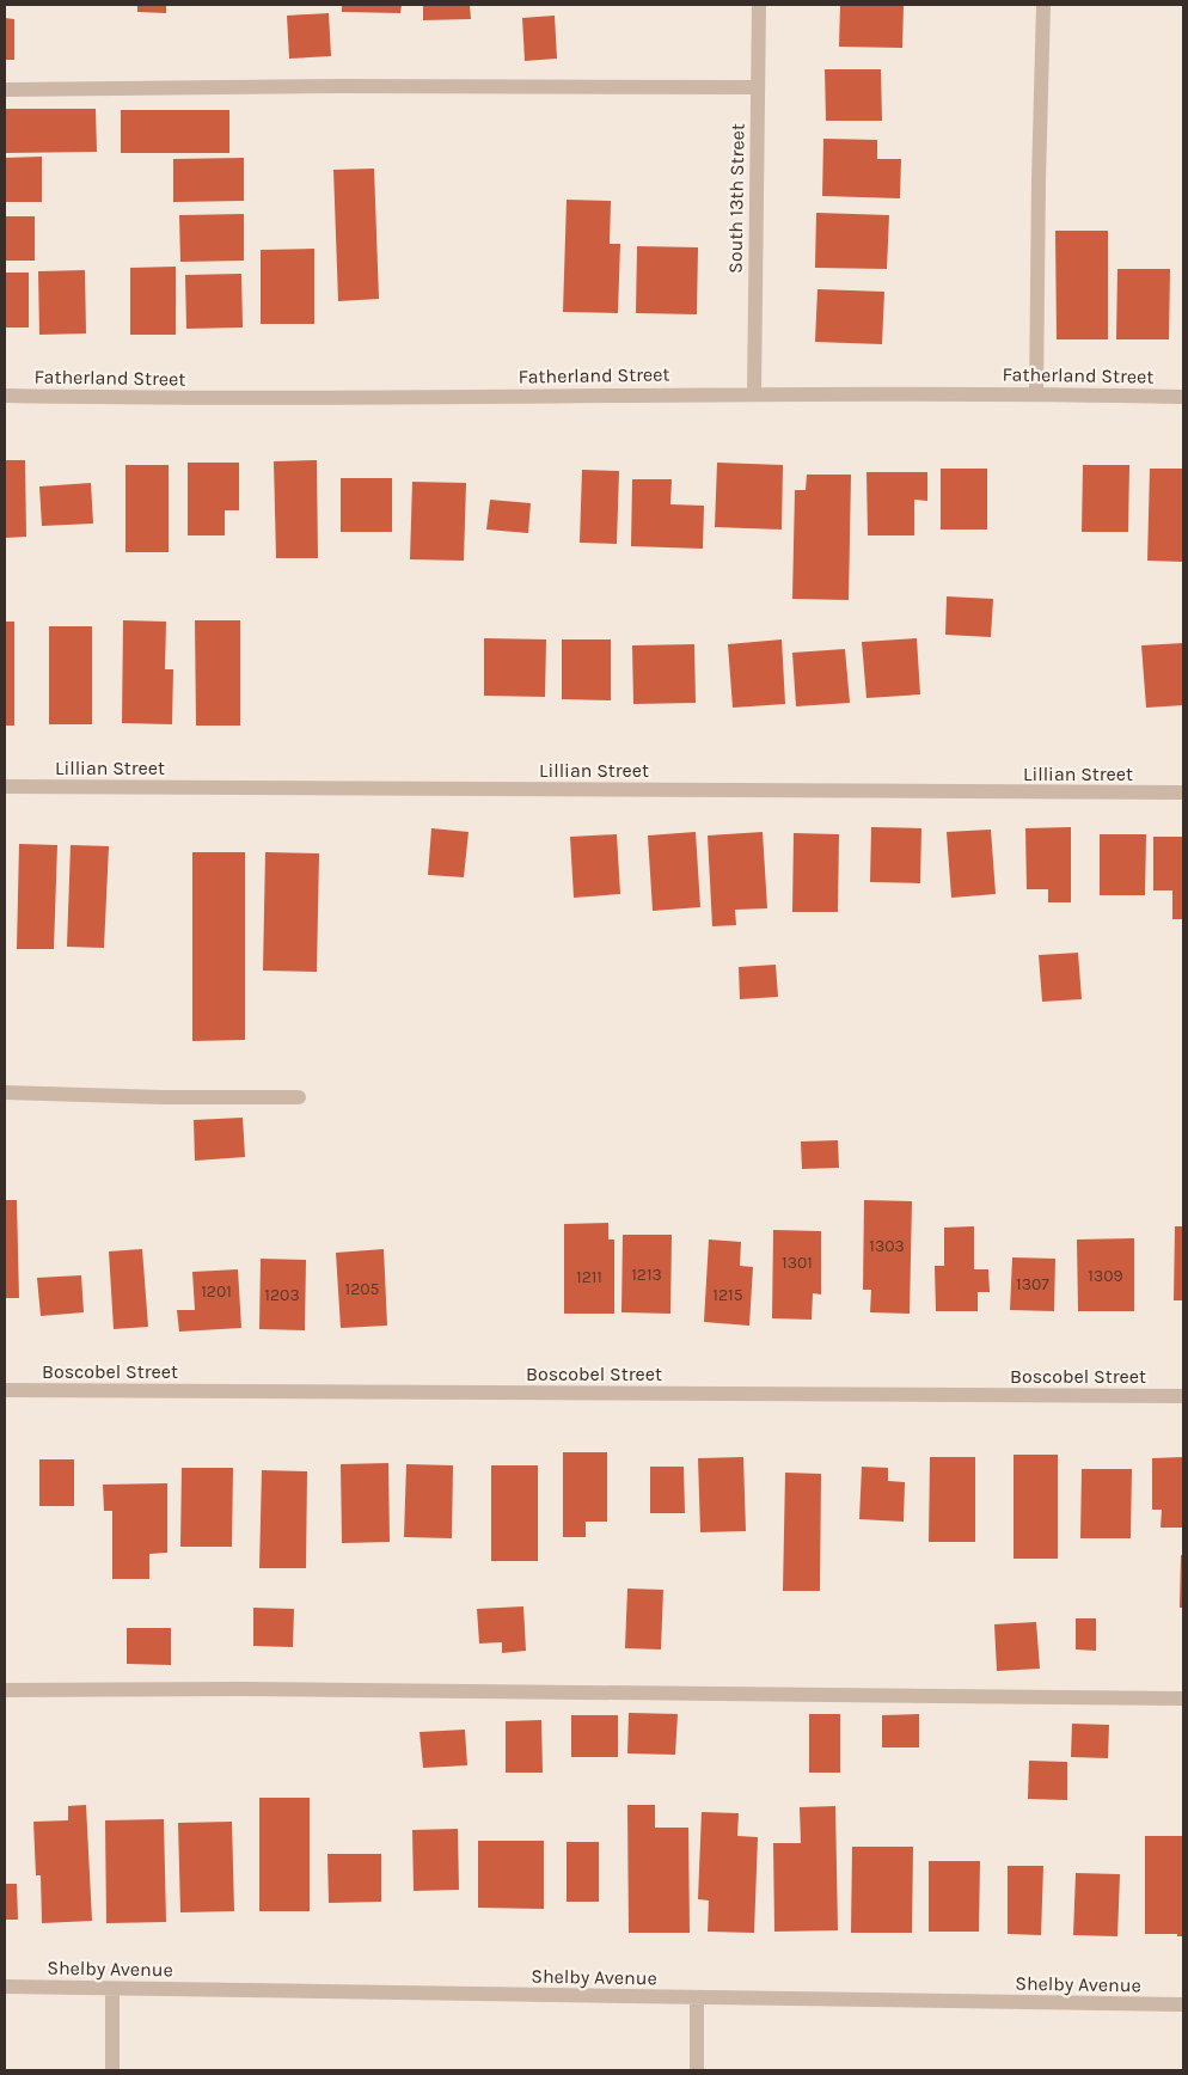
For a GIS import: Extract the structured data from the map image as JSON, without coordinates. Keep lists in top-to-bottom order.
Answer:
{
  "streets": {
    "street": [
      "South 13th Street",
      "Fatherland Street",
      "Lillian Street",
      "Boscobel Street",
      "Shelby Avenue"
    ]
  },
  "crossings": [
    ["South 13th Street", "Fatherland Street"]
  ],
  "house_numbers": [
    "1303",
    "1301",
    "1213",
    "1309",
    "1211",
    "1307",
    "1205",
    "1201",
    "1203",
    "1215"
  ]
}
